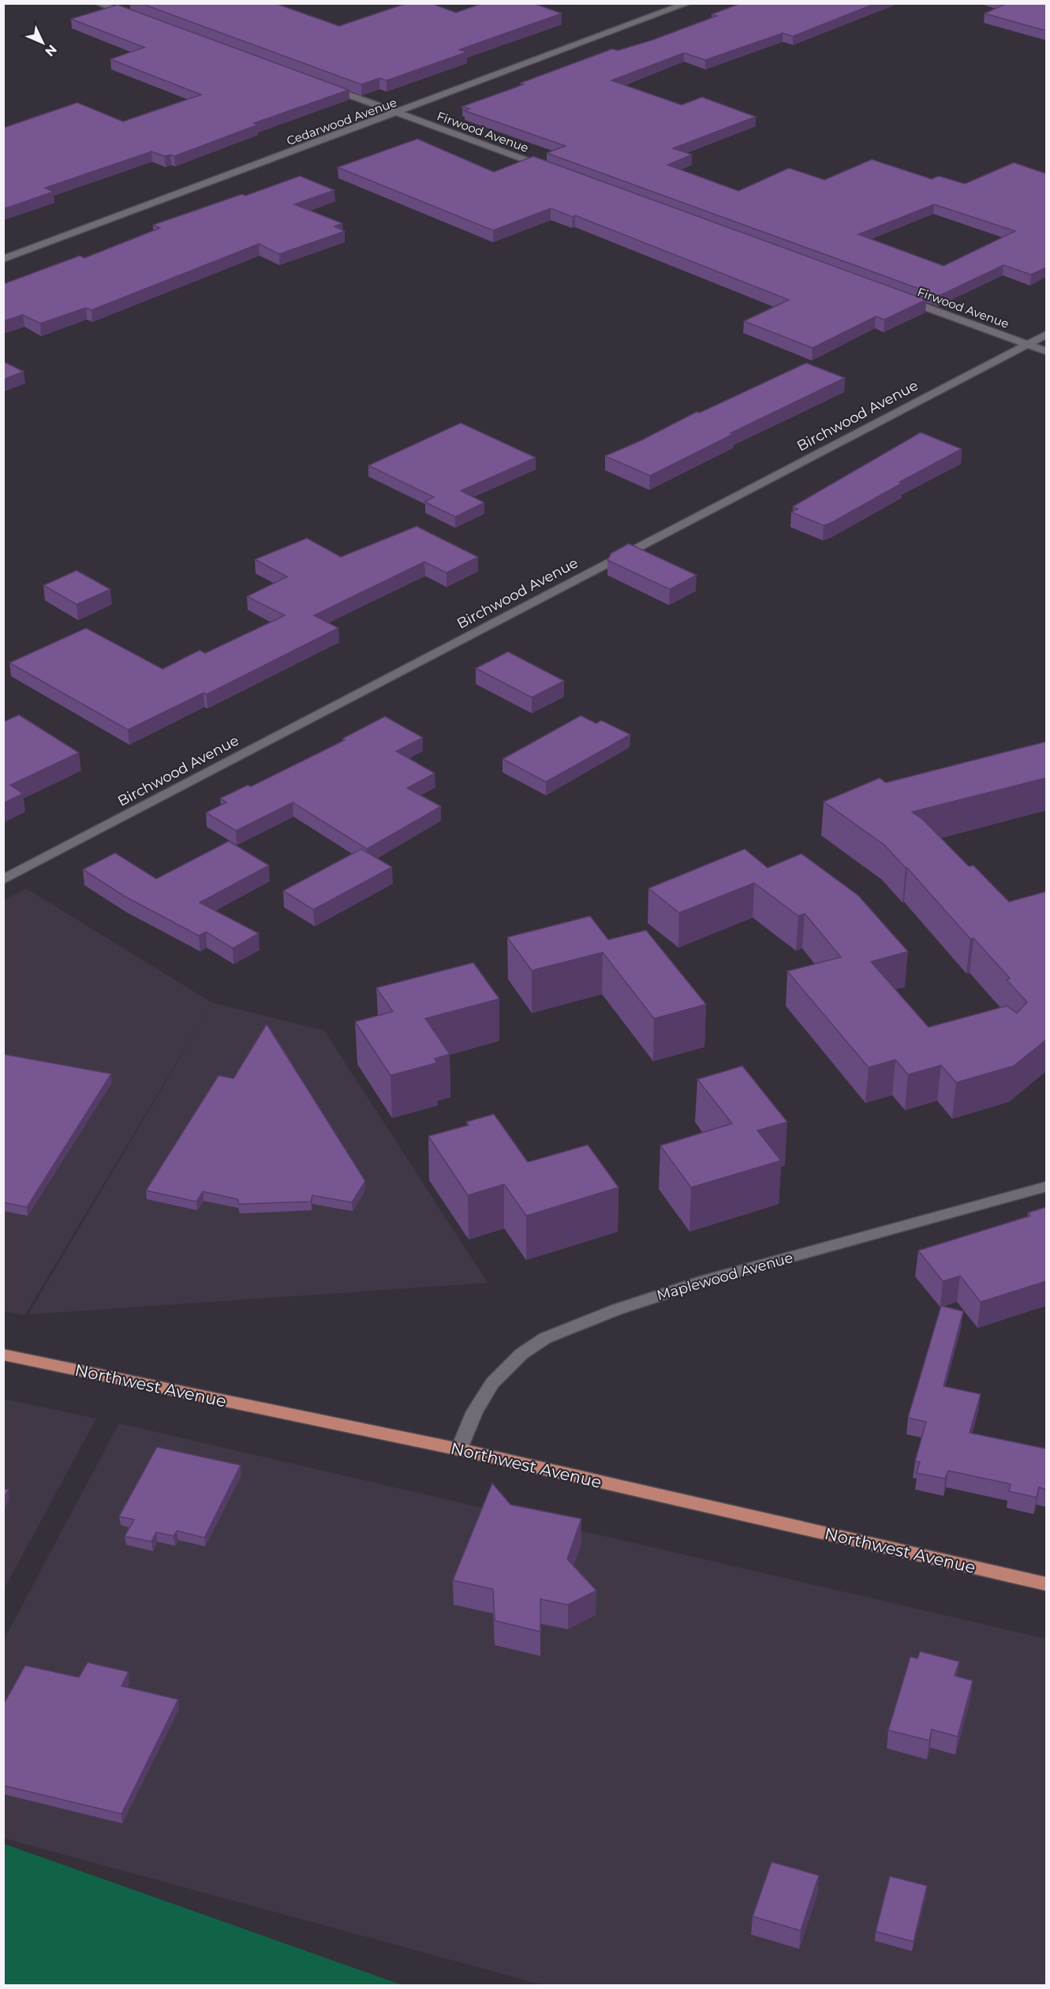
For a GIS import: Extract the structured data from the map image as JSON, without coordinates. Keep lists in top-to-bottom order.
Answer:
{
  "streets": {
    "main road": ["Northwest Avenue"],
    "street": [
      "Cedarwood Avenue",
      "Firwood Avenue",
      "Birchwood Avenue",
      "Maplewood Avenue"
    ]
  },
  "crossings": [
    ["Cedarwood Avenue", "Firwood Avenue"],
    ["Firwood Avenue", "Birchwood Avenue"],
    ["Maplewood Avenue", "Northwest Avenue"]
  ],
  "north": "bottom right"
}
